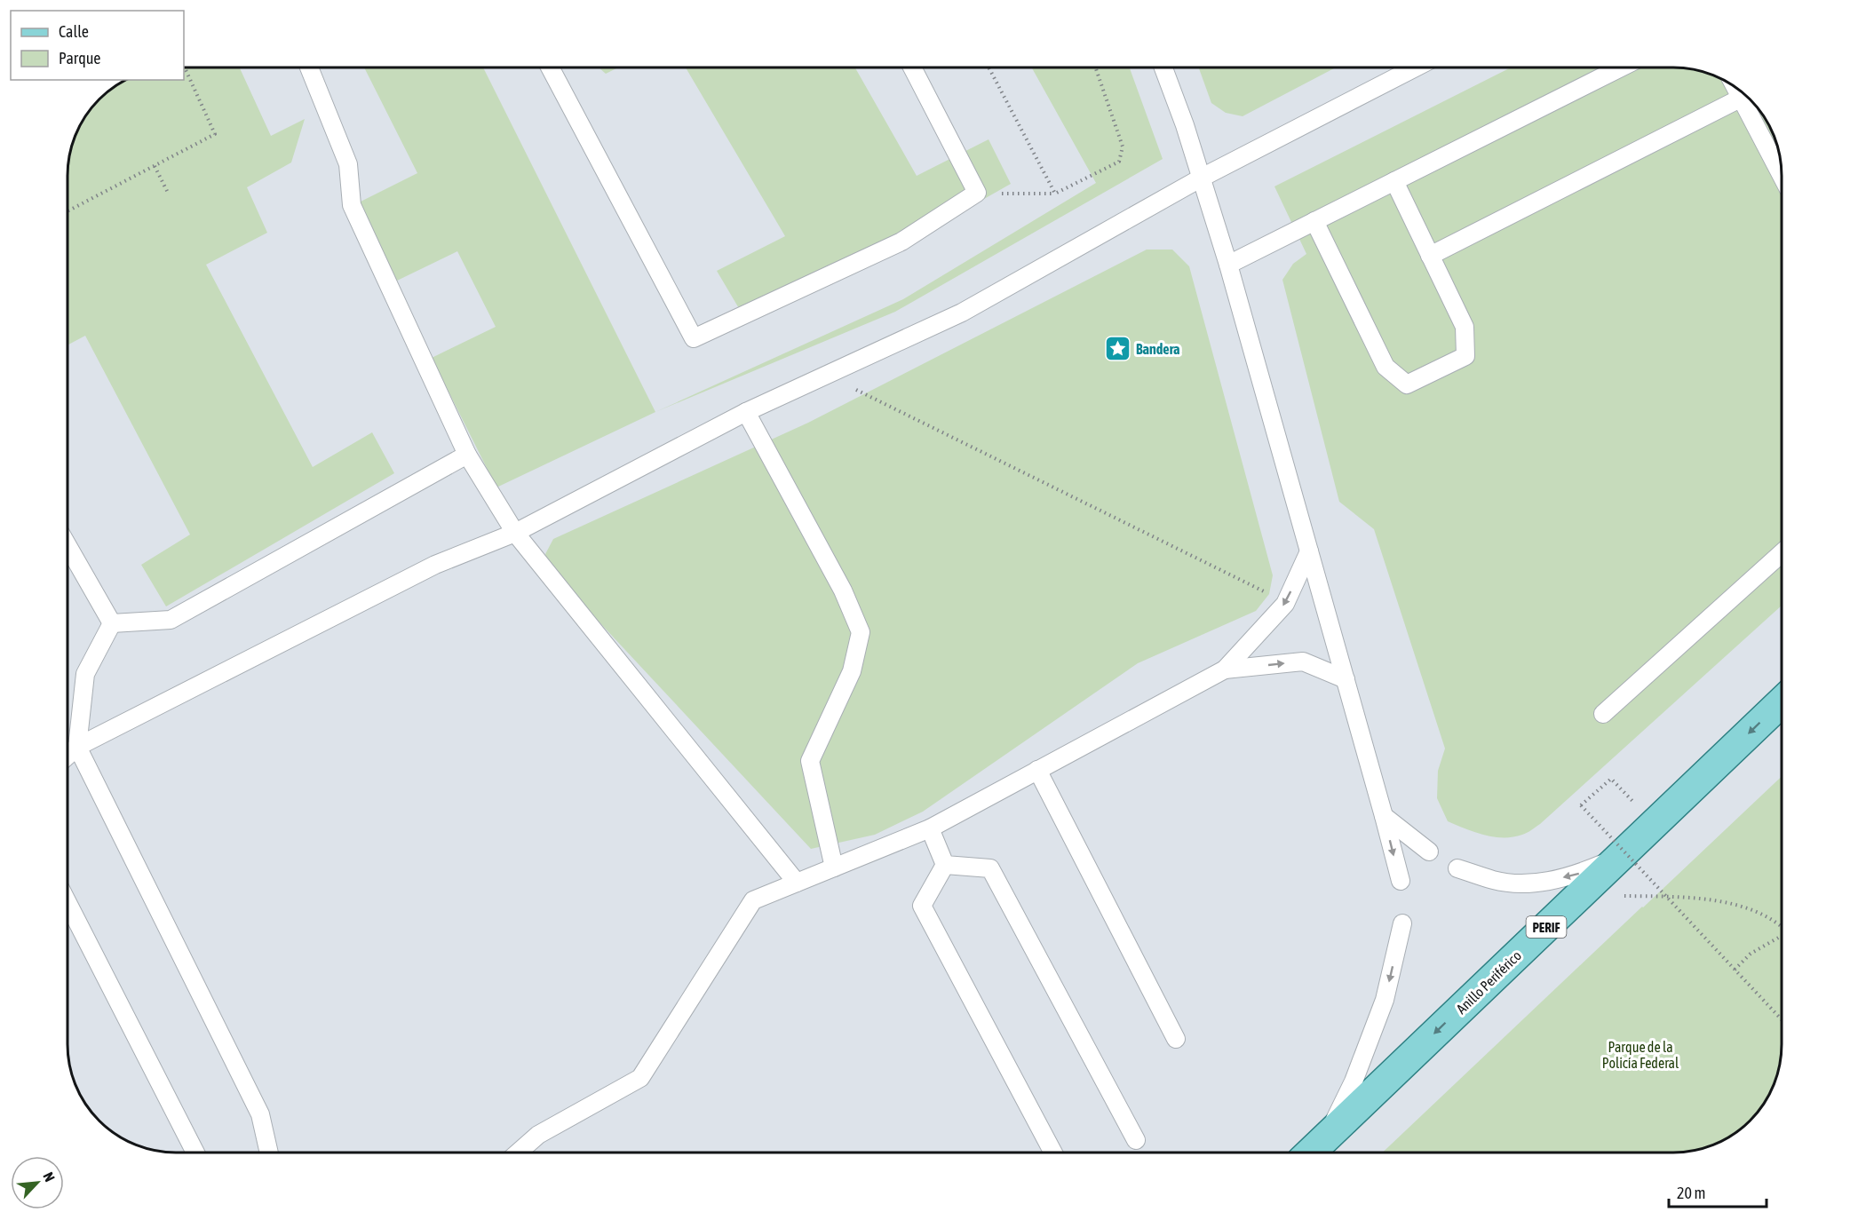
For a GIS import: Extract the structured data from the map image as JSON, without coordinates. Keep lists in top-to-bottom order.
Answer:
{
  "streets": {
    "main road": ["PERIF", "Anillo Periférico"]
  },
  "one_way": ["Anillo Periférico"],
  "parks": ["Parque de la Policía Federal"],
  "places": {
    "place": ["Bandera"]
  },
  "legend": ["Calle", "Parque"],
  "scale_bar": "20 m",
  "north": "top right"
}
